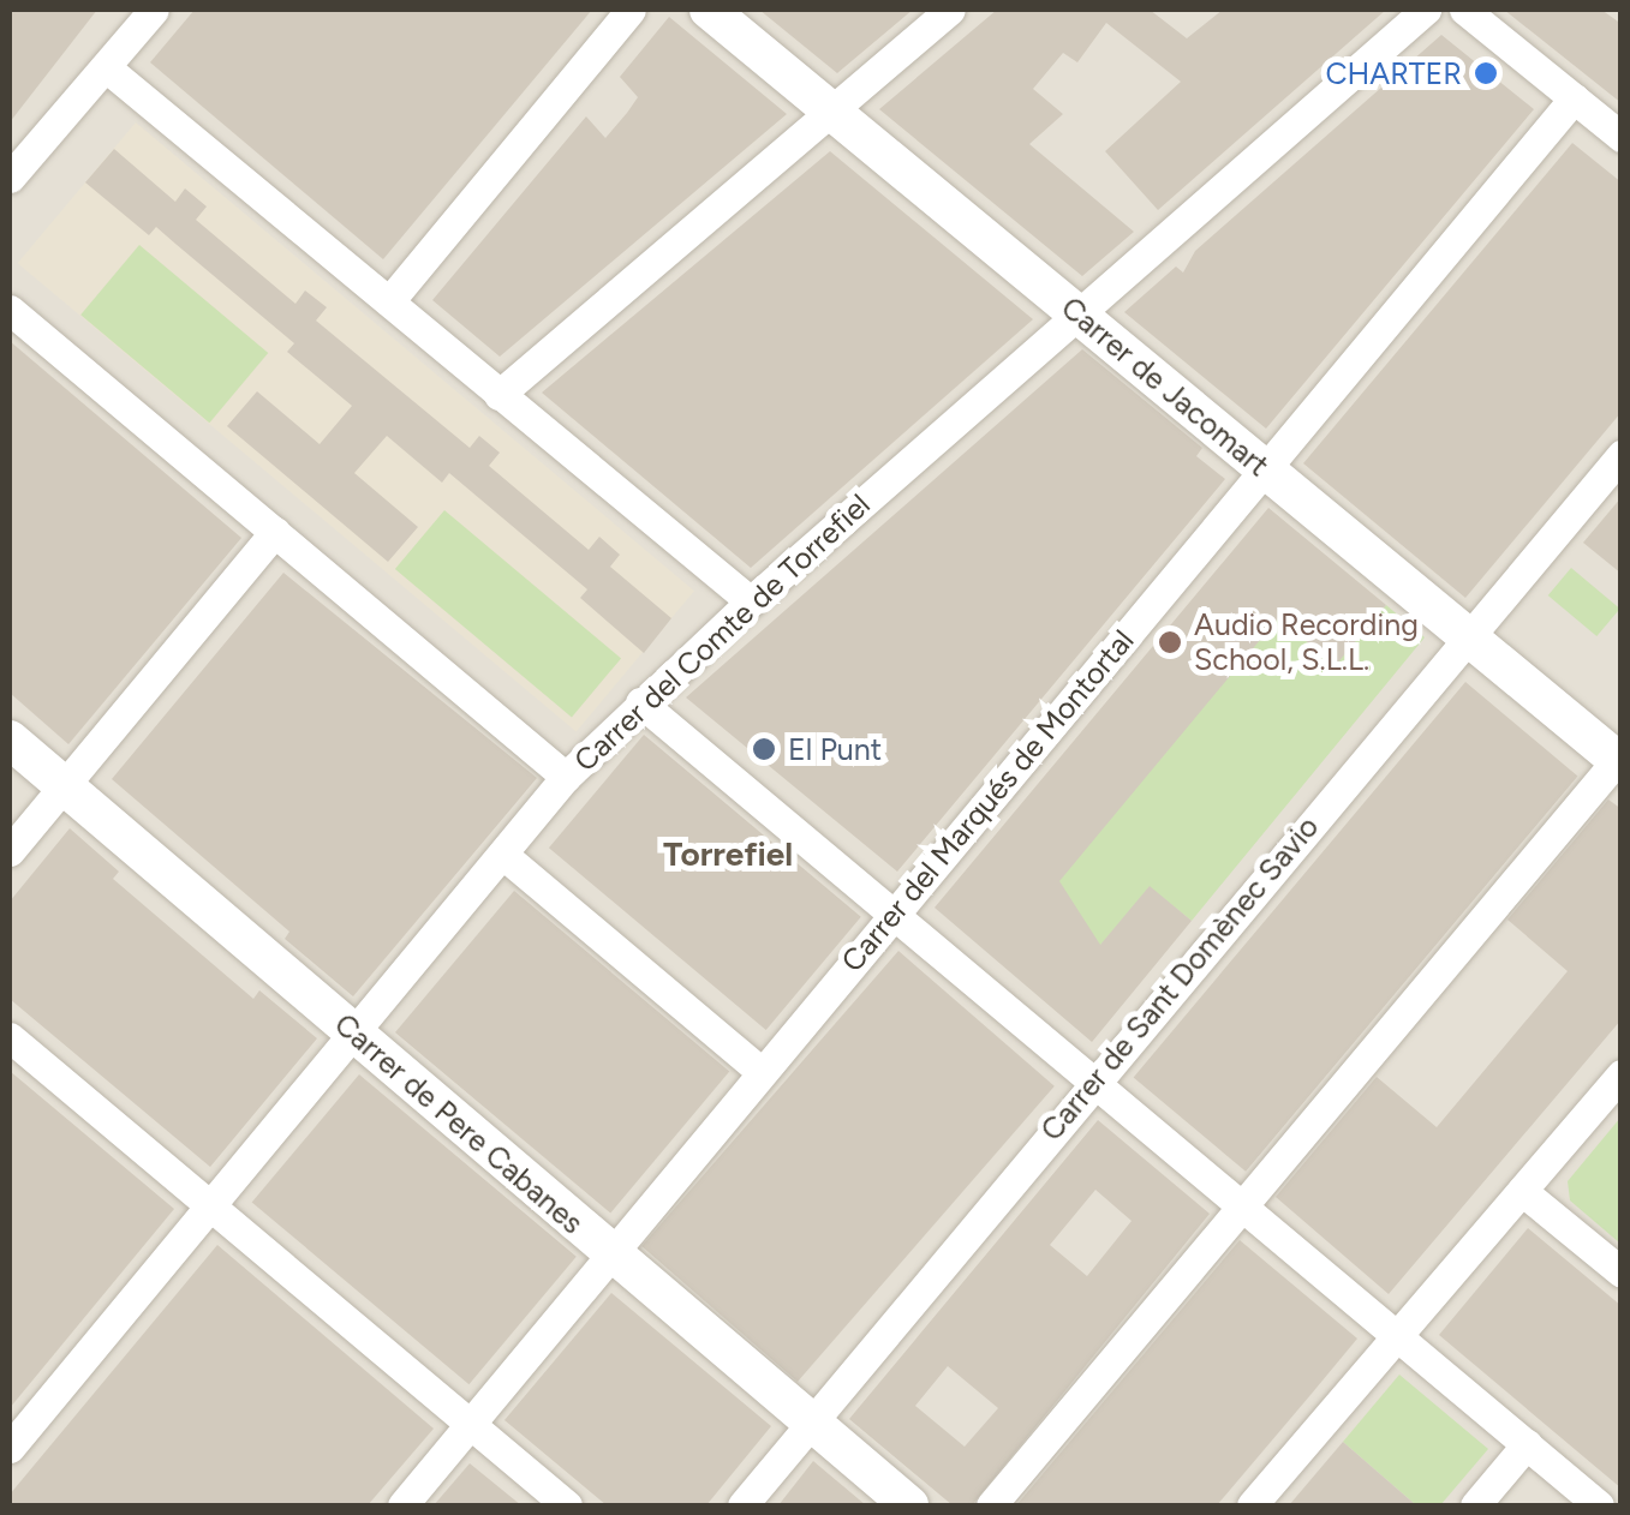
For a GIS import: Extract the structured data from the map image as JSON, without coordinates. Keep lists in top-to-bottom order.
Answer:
{
  "streets": {
    "street": [
      "Carrer de Jacomart",
      "Carrer del Comte de Torrefiel",
      "Carrer del Marqués de Montortal",
      "Carrer de Sant Domènec Savio",
      "Carrer de Pere Cabanes"
    ]
  },
  "crossings": [
    ["Carrer de Jacomart", "Carrer del Comte de Torrefiel"],
    ["Carrer de Jacomart", "Carrer del Marqués de Montortal"],
    ["Carrer de Jacomart", "Carrer de Sant Domènec Savio"],
    ["Carrer del Comte de Torrefiel", "Carrer de Pere Cabanes"],
    ["Carrer del Marqués de Montortal", "Carrer de Pere Cabanes"],
    ["Carrer de Sant Domènec Savio", "Carrer de Pere Cabanes"]
  ],
  "districts": ["Torrefiel"],
  "places": ["CHARTER", "Audio Recording School, S.L.L.", "El Punt"]
}
